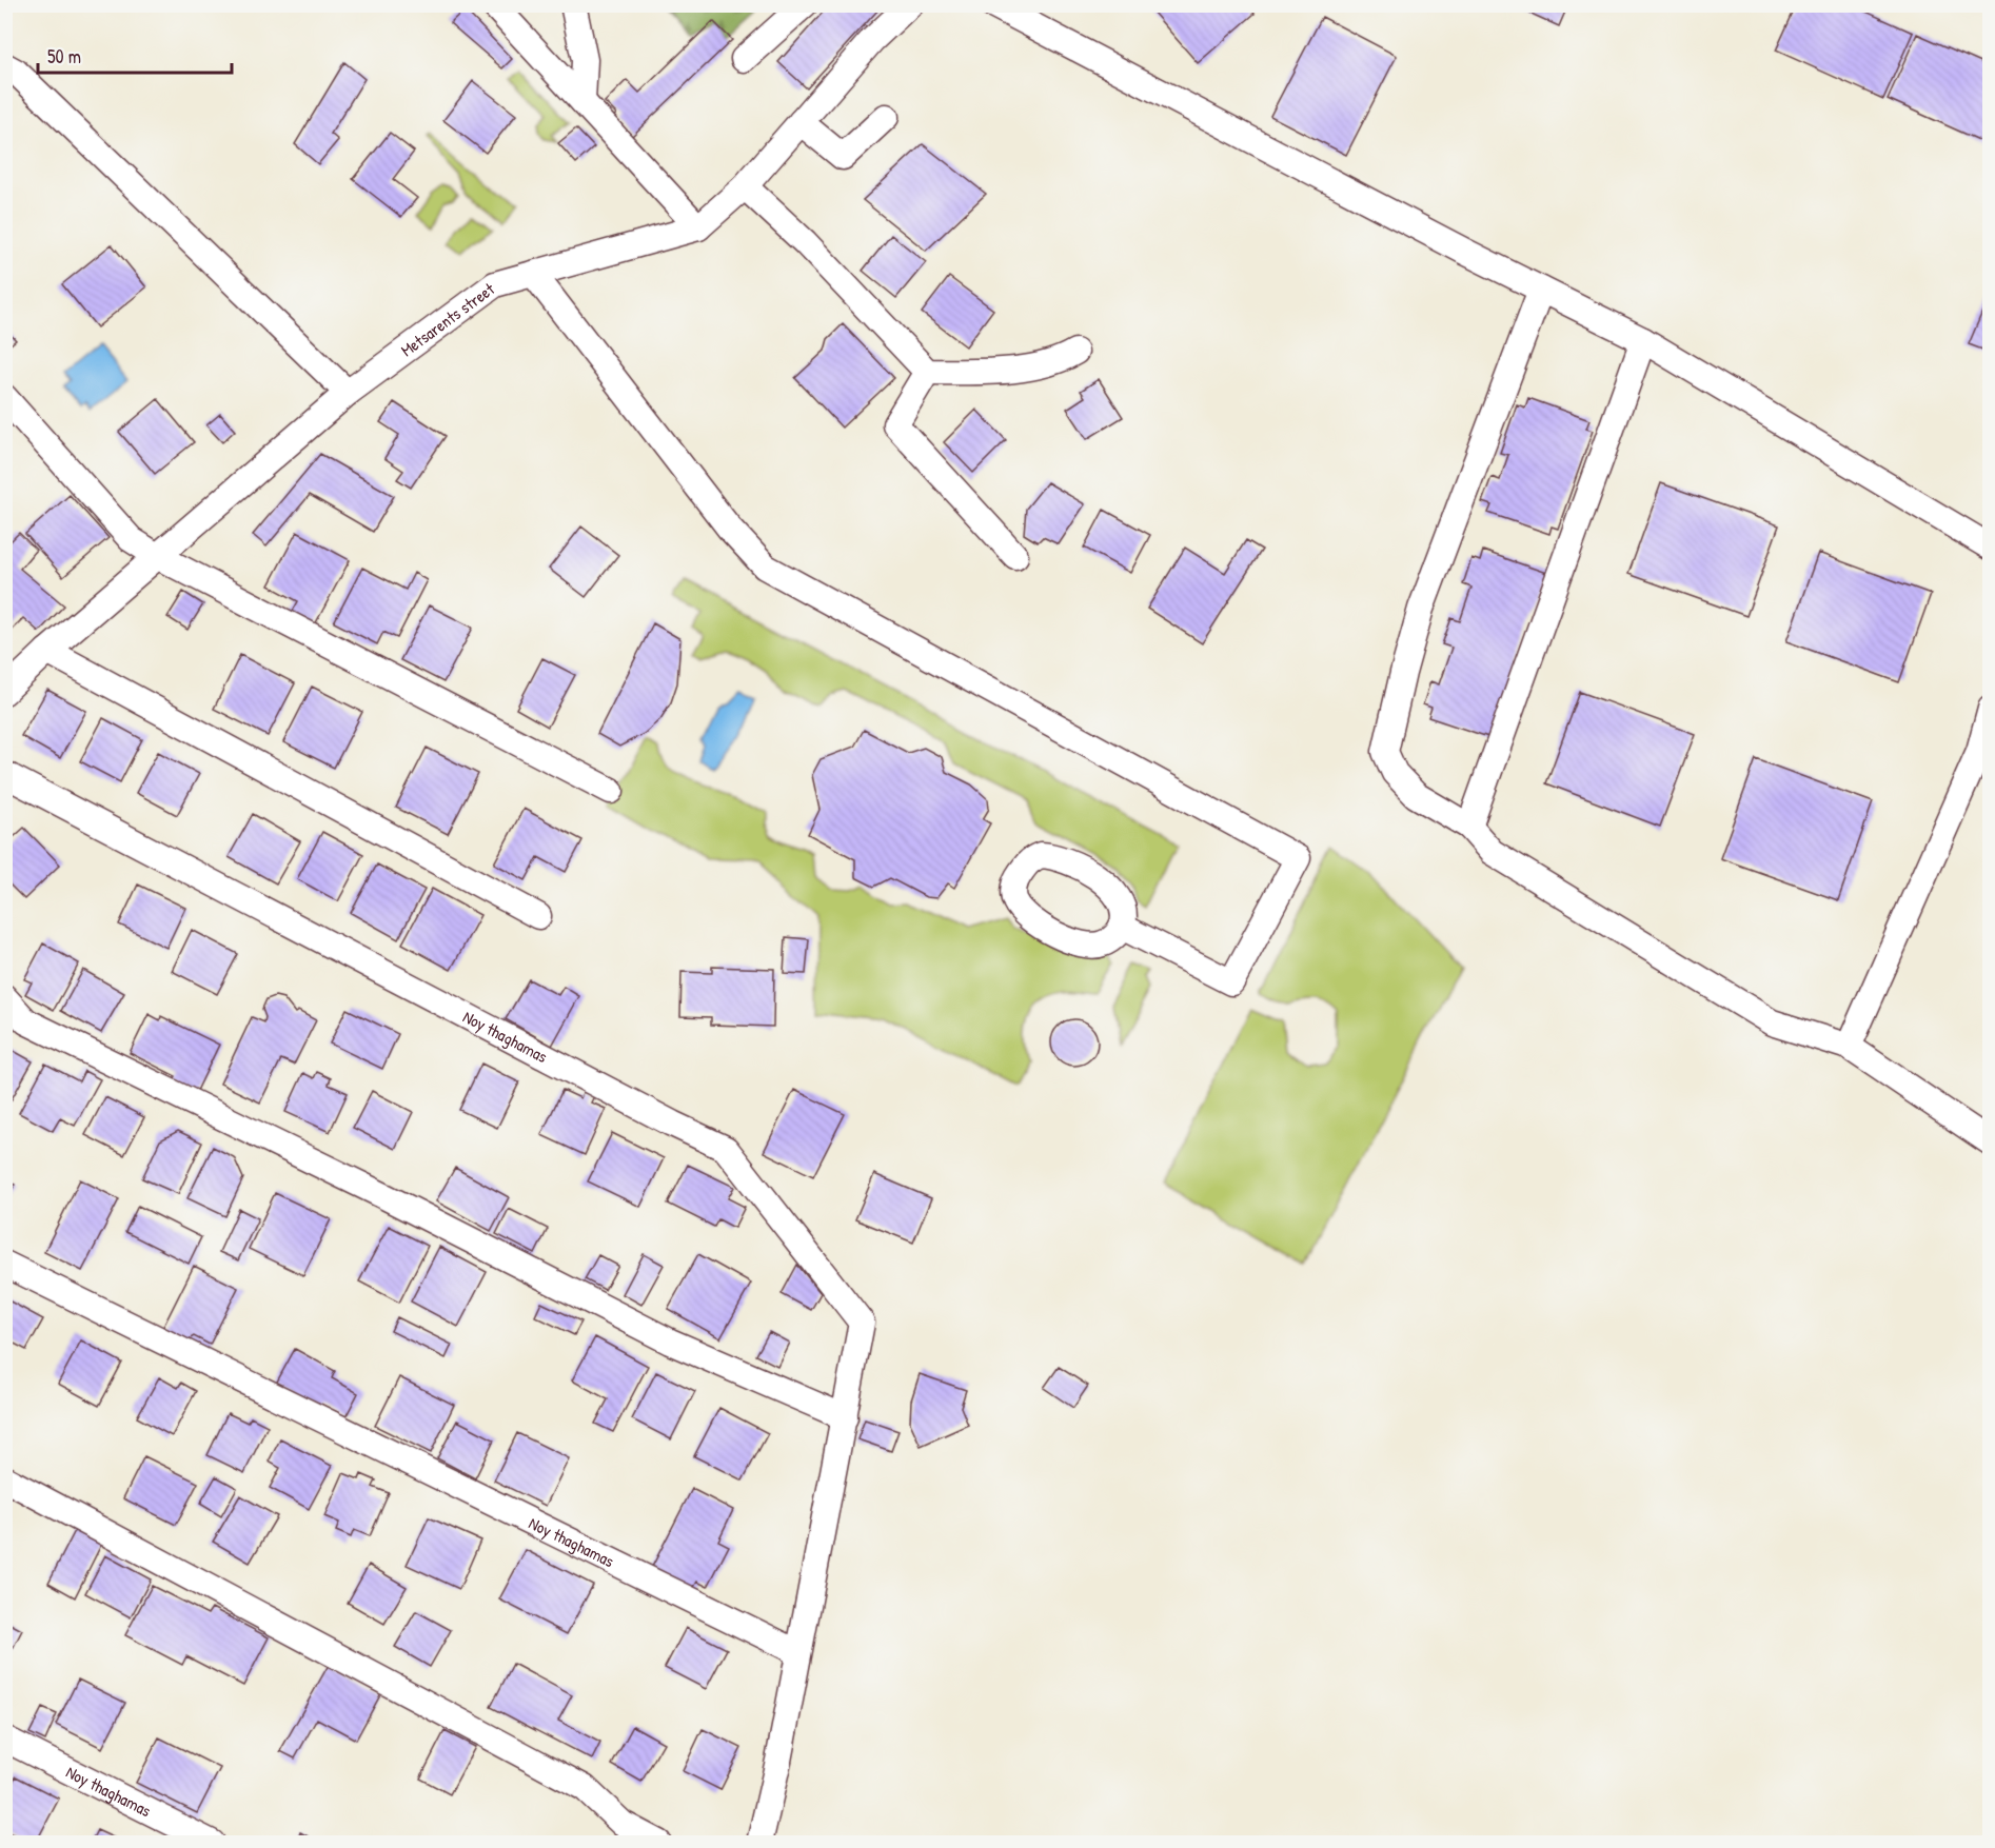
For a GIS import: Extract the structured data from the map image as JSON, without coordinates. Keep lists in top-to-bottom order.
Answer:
{
  "streets": {
    "street": ["Metsarents street", "Noy thaghamas"]
  },
  "scale_bar": "50 m"
}
